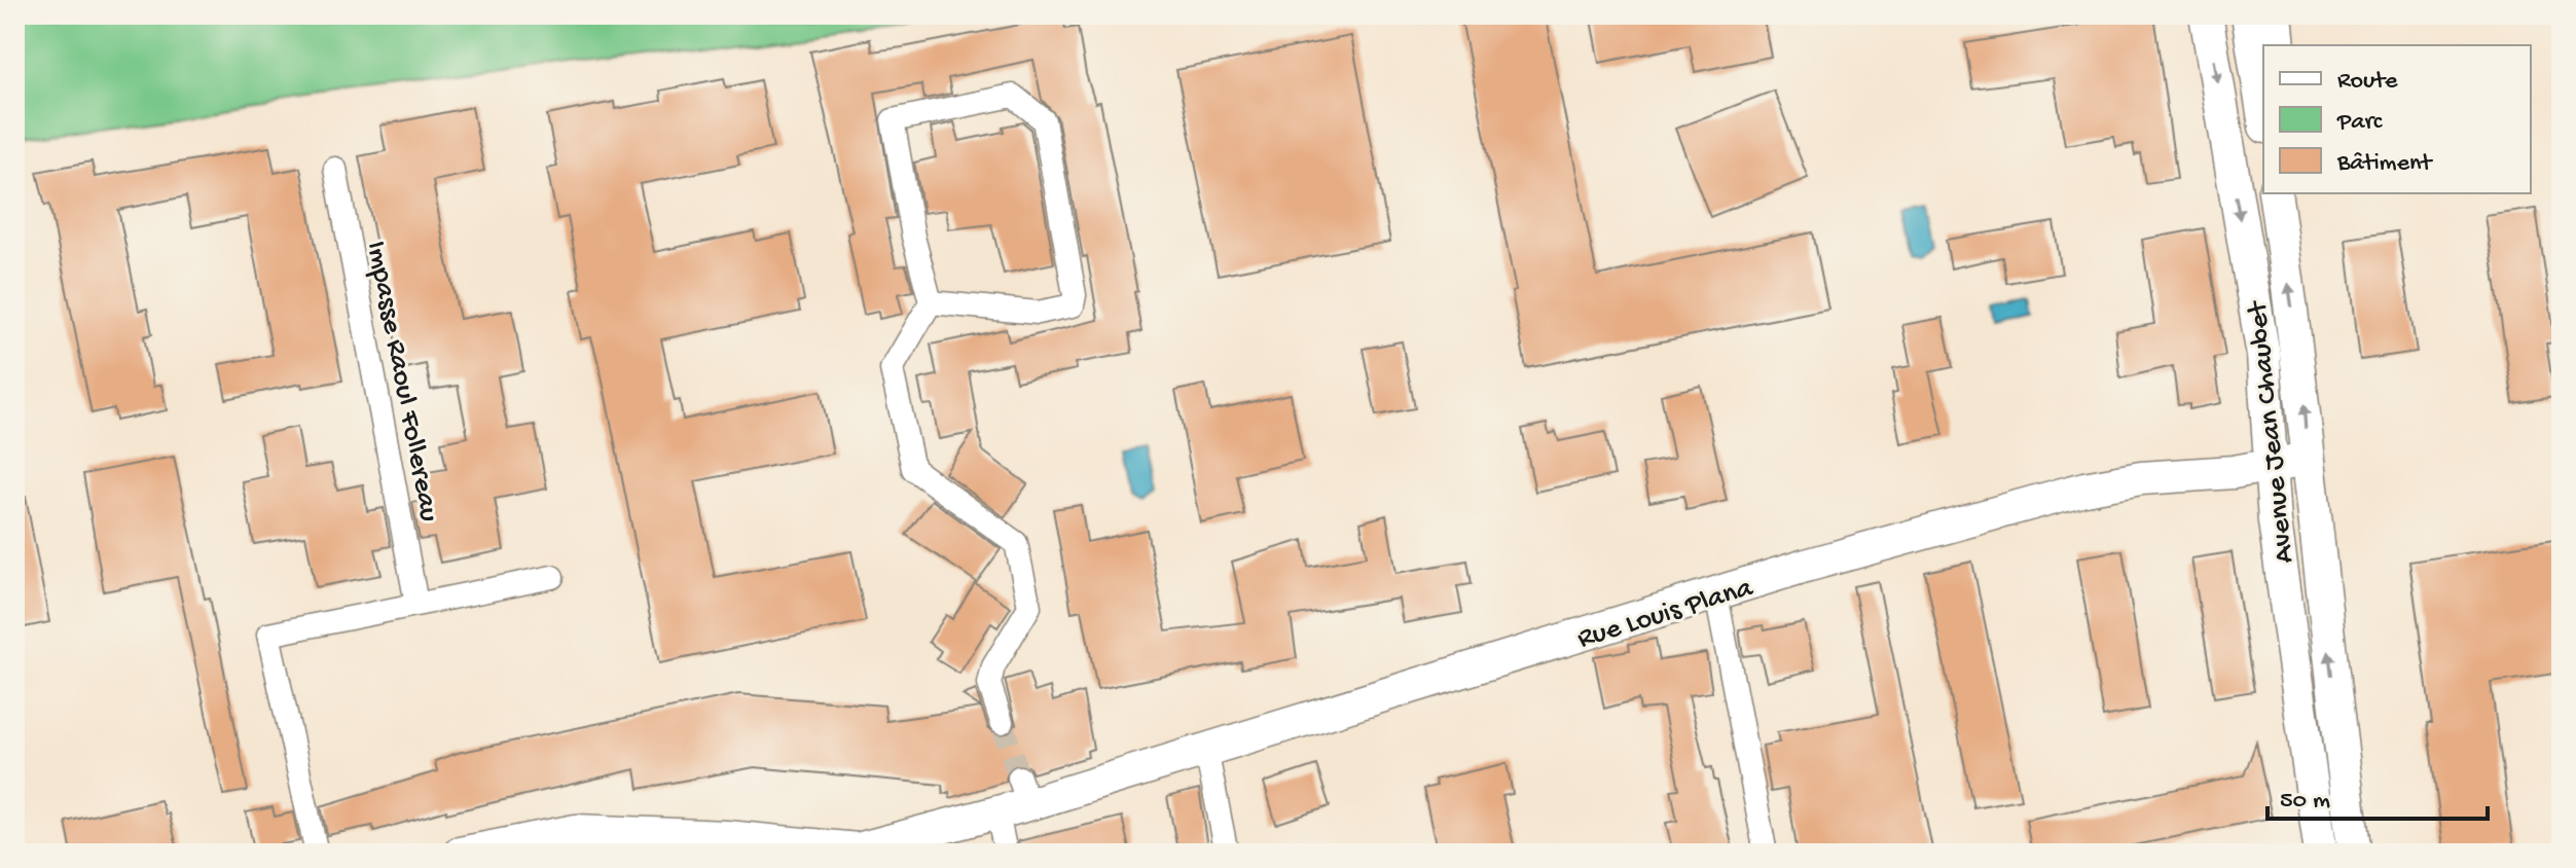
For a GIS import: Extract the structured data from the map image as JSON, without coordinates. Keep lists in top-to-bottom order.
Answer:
{
  "streets": {
    "street": ["Impasse Raoul Follereau", "Avenue Jean Chaubet", "Rue Louis Plana"]
  },
  "crossings": [
    ["Avenue Jean Chaubet", "Rue Louis Plana"]
  ],
  "legend": ["Route", "Parc", "Bâtiment"],
  "scale_bar": "50 m"
}
